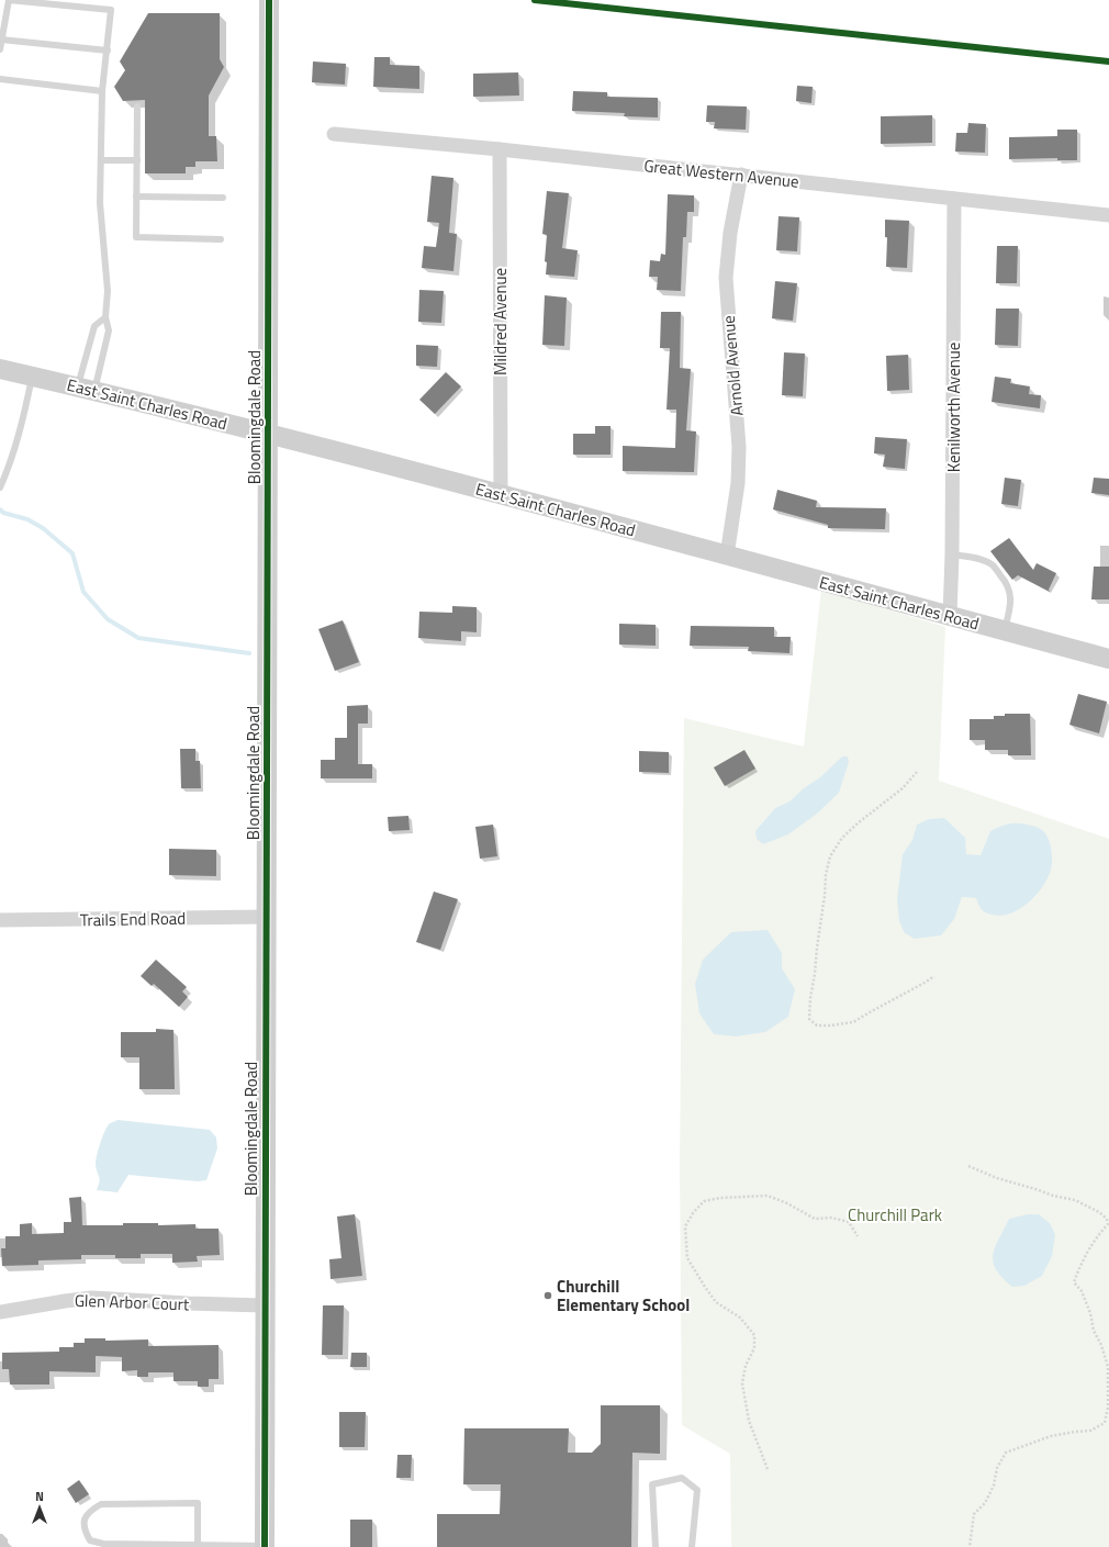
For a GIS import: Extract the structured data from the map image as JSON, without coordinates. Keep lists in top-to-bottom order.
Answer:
{
  "streets": {
    "street": [
      "Great Western Avenue",
      "Mildred Avenue",
      "Arnold Avenue",
      "East Saint Charles Road",
      "Kenilworth Avenue",
      "Bloomingdale Road",
      "Trails End Road",
      "Glen Arbor Court"
    ]
  },
  "crossings": [
    ["Great Western Avenue", "Mildred Avenue"],
    ["Great Western Avenue", "Arnold Avenue"],
    ["Great Western Avenue", "Kenilworth Avenue"],
    ["Mildred Avenue", "East Saint Charles Road"],
    ["Arnold Avenue", "East Saint Charles Road"],
    ["East Saint Charles Road", "Kenilworth Avenue"],
    ["East Saint Charles Road", "Bloomingdale Road"],
    ["Bloomingdale Road", "Trails End Road"],
    ["Bloomingdale Road", "Glen Arbor Court"]
  ],
  "parks": ["Churchill Park"],
  "places": ["Churchill Elementary School"],
  "north": "top"
}
